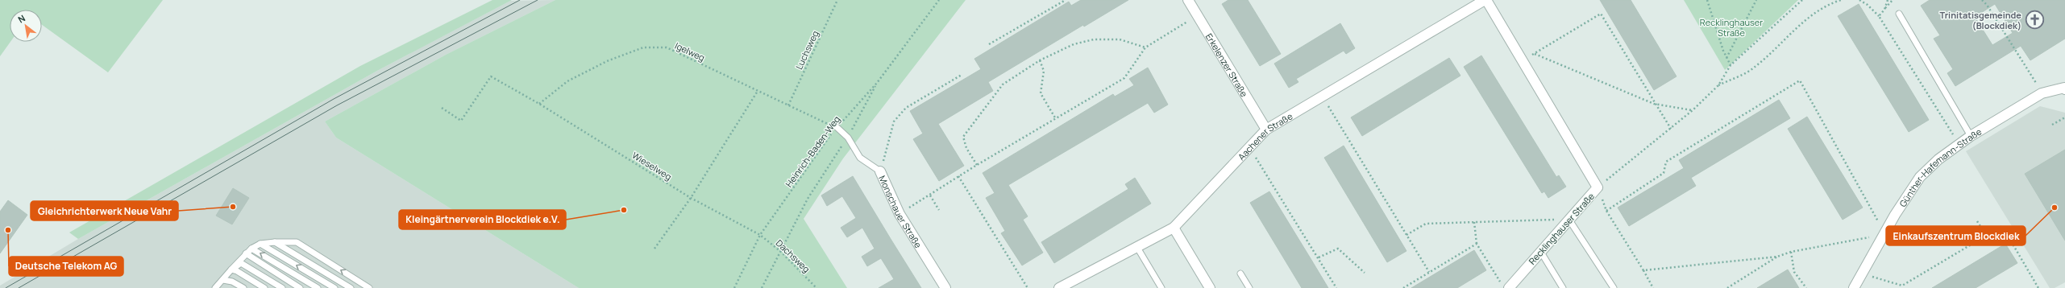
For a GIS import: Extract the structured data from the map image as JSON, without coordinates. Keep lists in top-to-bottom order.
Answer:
{
  "streets": {
    "street": [
      "Erkelenzer Straße",
      "Aachener Straße",
      "Günther-Hafemann-Straße",
      "Monschauer Straße",
      "Recklinghauser Straße"
    ],
    "path": [
      "Luchsweg",
      "Igelweg",
      "Heinrich-Baden-Weg",
      "Wieselweg",
      "Dachsweg"
    ]
  },
  "crossings": [
    ["Luchsweg", "Igelweg"],
    ["Igelweg", "Heinrich-Baden-Weg"],
    ["Igelweg", "Wieselweg"],
    ["Igelweg", "Monschauer Straße"],
    ["Erkelenzer Straße", "Aachener Straße"],
    ["Aachener Straße", "Recklinghauser Straße"],
    ["Heinrich-Baden-Weg", "Wieselweg"],
    ["Heinrich-Baden-Weg", "Monschauer Straße"],
    ["Heinrich-Baden-Weg", "Dachsweg"],
    ["Wieselweg", "Dachsweg"]
  ],
  "parks": ["Recklinghauser Straße"],
  "places": {
    "church": ["Trinitatisgemeinde (Blockdiek)"],
    "other": [
      "Gleichrichterwerk Neue Vahr",
      "Einkaufszentrum Blockdiek",
      "Kleingärtnerverein Blockdiek e.V.",
      "Deutsche Telekom AG"
    ]
  },
  "north": "top left"
}
